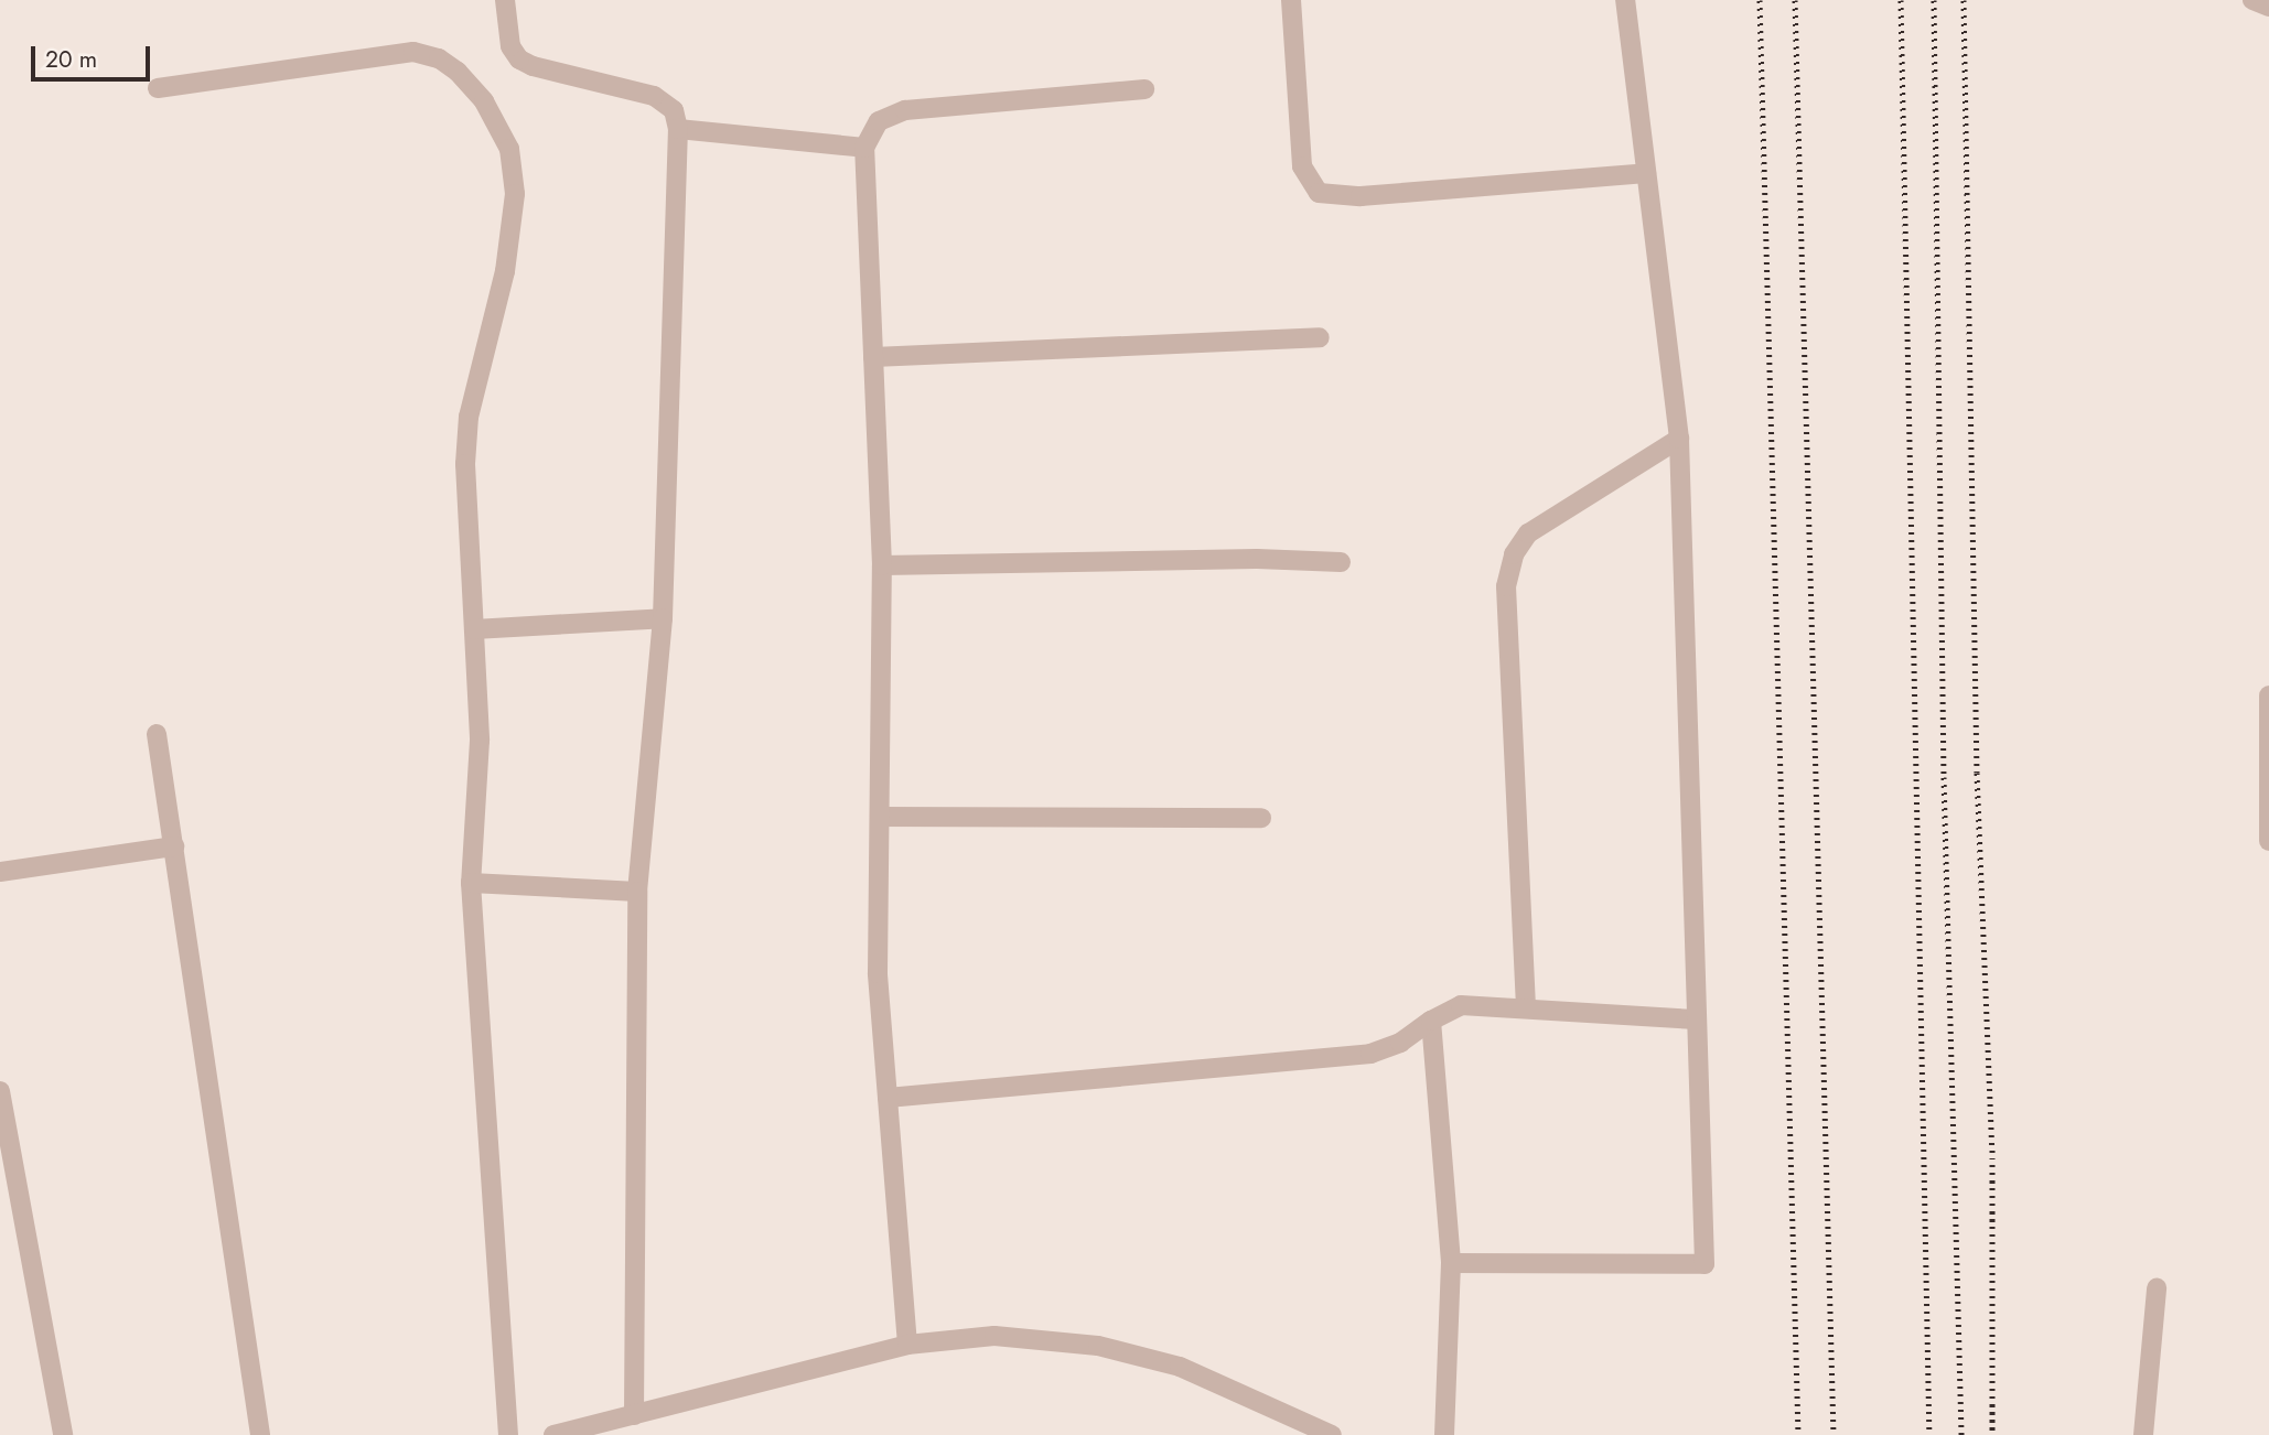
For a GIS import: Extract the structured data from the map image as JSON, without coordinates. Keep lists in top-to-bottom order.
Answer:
{
  "scale_bar": "20 m"
}
